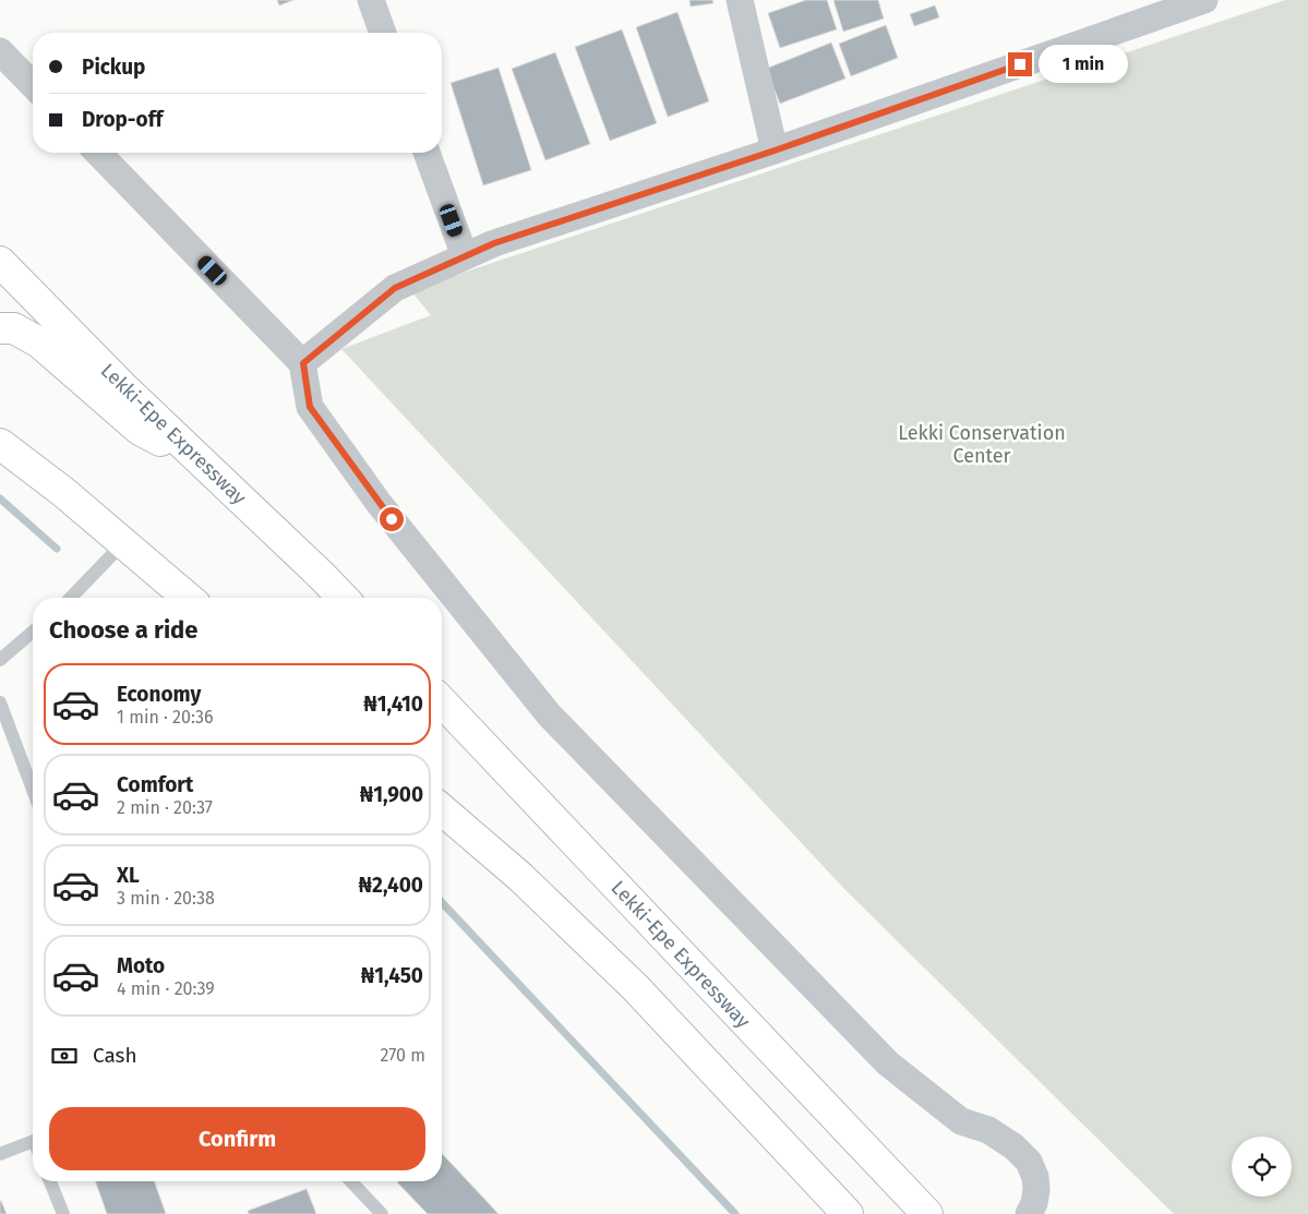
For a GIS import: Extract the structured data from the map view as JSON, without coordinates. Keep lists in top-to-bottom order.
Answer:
{
  "streets": {
    "highway": ["Lekki-Epe Expressway"]
  },
  "parks": ["Lekki Conservation Center"],
  "page": {
    "banner": ["Pickup", "Drop-off"],
    "bubble": "1 min",
    "heading": "Choose a ride",
    "list": [
      {
        "name": "Economy",
        "note": "1 min · 20:36",
        "value": "₦1,410"
      },
      {
        "name": "Comfort",
        "note": "2 min · 20:37",
        "value": "₦1,900"
      },
      {
        "name": "XL",
        "note": "3 min · 20:38",
        "value": "₦2,400"
      },
      {
        "name": "Moto",
        "note": "4 min · 20:39",
        "value": "₦1,450"
      }
    ],
    "pay": ["Cash", "270 m"],
    "buttons": "Confirm"
  }
}
